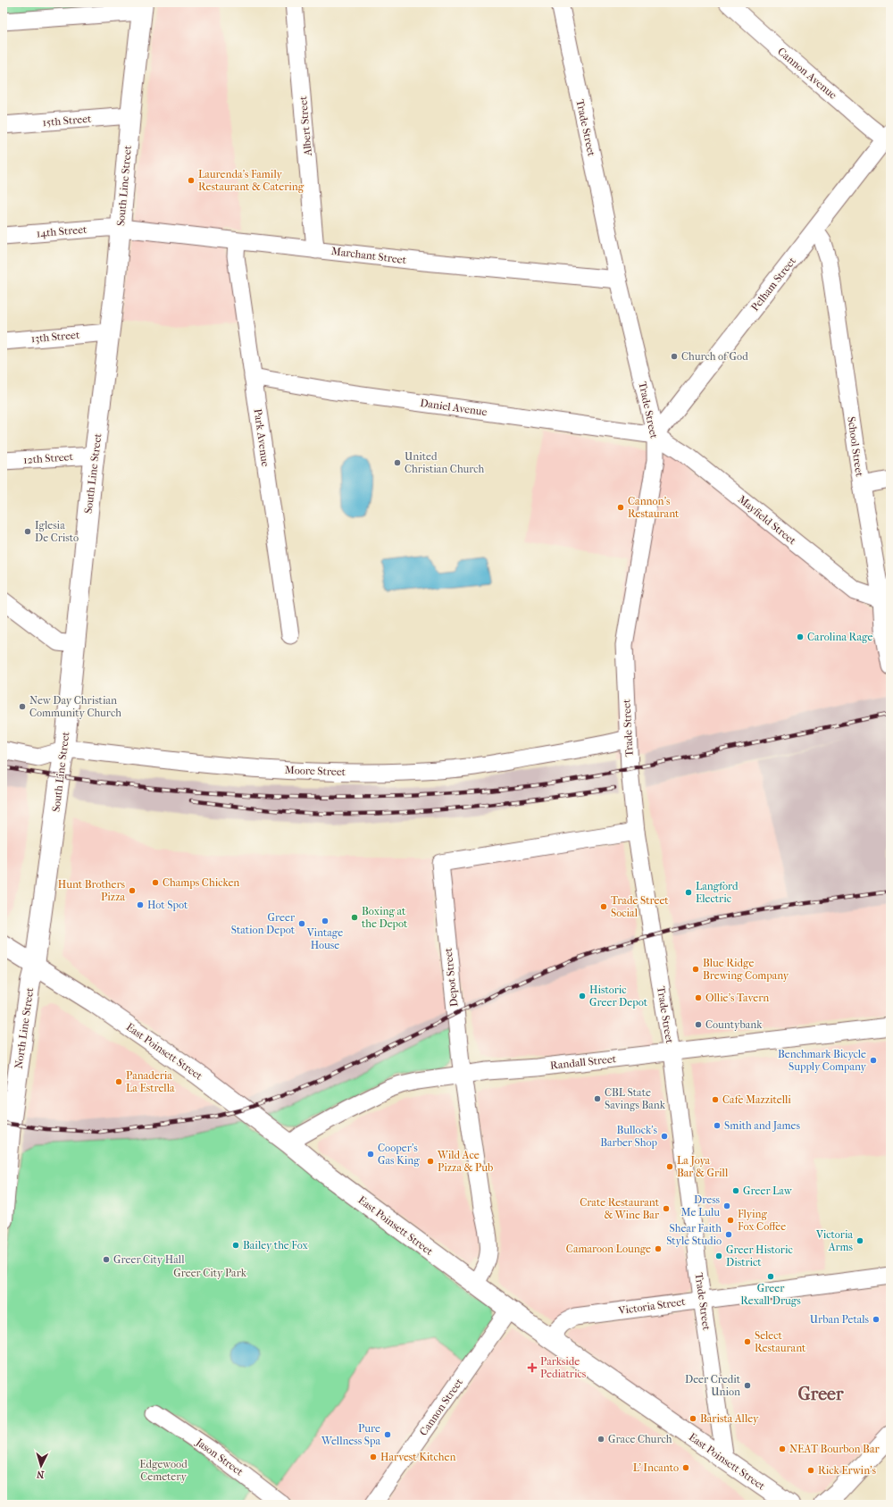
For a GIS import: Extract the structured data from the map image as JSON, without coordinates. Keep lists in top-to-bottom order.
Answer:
{
  "streets": {
    "main road": ["South Line Street", "North Line Street", "East Poinsett Street"],
    "street": [
      "Cannon Avenue",
      "15th Street",
      "Albert Street",
      "Trade Street",
      "14th Street",
      "Marchant Street",
      "Pelham Street",
      "13th Street",
      "Daniel Avenue",
      "Park Avenue",
      "School Street",
      "12th Street",
      "Mayfield Street",
      "Moore Street",
      "Depot Street",
      "Randall Street",
      "Victoria Street",
      "Cannon Street",
      "Jason Street"
    ]
  },
  "crossings": [
    ["Cannon Avenue", "Pelham Street"],
    ["15th Street", "South Line Street"],
    ["Albert Street", "Marchant Street"],
    ["Trade Street", "Marchant Street"],
    ["Trade Street", "Pelham Street"],
    ["Trade Street", "Daniel Avenue"],
    ["Trade Street", "Mayfield Street"],
    ["Trade Street", "Moore Street"],
    ["Trade Street", "Depot Street"],
    ["Trade Street", "East Poinsett Street"],
    ["Trade Street", "Randall Street"],
    ["Trade Street", "Victoria Street"],
    ["South Line Street", "14th Street"],
    ["South Line Street", "Marchant Street"],
    ["South Line Street", "13th Street"],
    ["South Line Street", "12th Street"],
    ["South Line Street", "Moore Street"],
    ["South Line Street", "North Line Street"],
    ["South Line Street", "East Poinsett Street"],
    ["14th Street", "Marchant Street"],
    ["Marchant Street", "Park Avenue"],
    ["Pelham Street", "Daniel Avenue"],
    ["Pelham Street", "School Street"],
    ["Pelham Street", "Mayfield Street"],
    ["Daniel Avenue", "Park Avenue"],
    ["Daniel Avenue", "Mayfield Street"],
    ["School Street", "Mayfield Street"],
    ["Depot Street", "East Poinsett Street"],
    ["Depot Street", "Randall Street"],
    ["North Line Street", "East Poinsett Street"],
    ["East Poinsett Street", "Randall Street"],
    ["East Poinsett Street", "Victoria Street"],
    ["East Poinsett Street", "Cannon Street"]
  ],
  "districts": ["Greer"],
  "parks": ["Greer City Park", "Edgewood Cemetery"],
  "places": {
    "other": [
      "Laurenda's Family Restaurant & Catering",
      "Church of God",
      "United Christian Church",
      "Cannon's Restaurant",
      "Iglesia De Cristo",
      "Carolina Rage",
      "New Day Christian Community Church",
      "Champs Chicken",
      "Hunt Brothers Pizza",
      "Langford Electric",
      "Hot Spot",
      "Trade Street Social",
      "Boxing at the Depot",
      "Vintage House",
      "Greer Station Depot",
      "Blue Ridge Brewing Company",
      "Historic Greer Depot",
      "Ollie's Tavern",
      "Countybank",
      "Benchmark Bicycle Supply Company",
      "Panaderia La Estrella",
      "CBL State Savings Bank",
      "Cafe Mazzitelli",
      "Smith and James",
      "Bullock's Barber Shop",
      "Cooper's Gas King",
      "Wild Ace Pizza & Pub",
      "La Joya Bar & Grill",
      "Greer Law",
      "Dress Me Lulu",
      "Crate Restaurant & Wine Bar",
      "Flying Fox Coffee",
      "Shear Faith Style Studio",
      "Victoria Arms",
      "Bailey the Fox",
      "Camaroon Lounge",
      "Greer Historic District",
      "Greer City Hall",
      "Greer Rexall Drugs",
      "Urban Petals",
      "Select Restaurant",
      "Deer Credit Union",
      "Barista Alley",
      "Pure Wellness Spa",
      "Grace Church",
      "NEAT Bourbon Bar",
      "Harvest Kitchen",
      "L’ Incanto",
      "Rick Erwin's"
    ],
    "health": ["Parkside Pediatrics"]
  },
  "north": "bottom"
}
